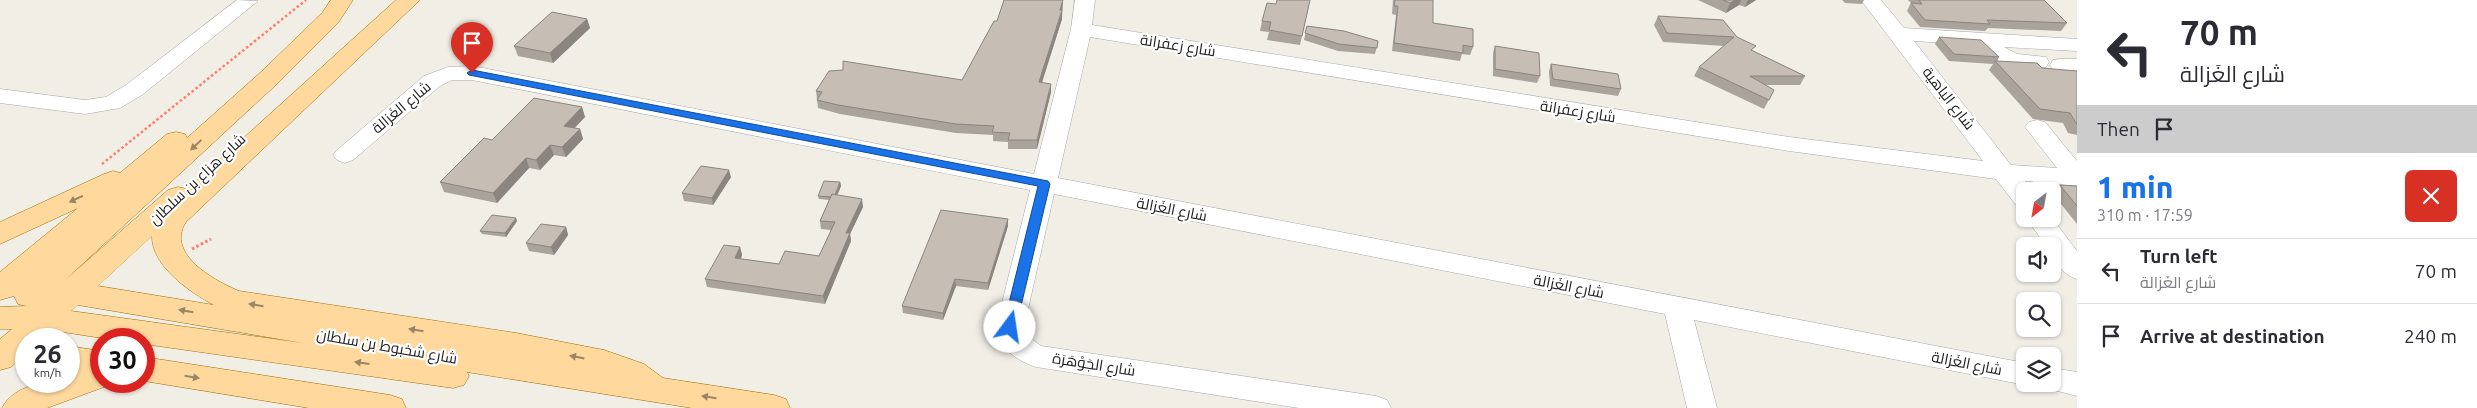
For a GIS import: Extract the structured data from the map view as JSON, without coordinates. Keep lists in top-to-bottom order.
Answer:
{
  "streets": {
    "main road": ["شارع هزاع بن سلطان", "شارع شخبوط بن سلطان"],
    "street": [
      "شارع زعفرانة",
      "شارع الباهية",
      "شارع الغَزالة",
      "شارع الجَوْهَرَة"
    ]
  },
  "crossings": [
    ["شارع زعفرانة", "شارع الباهية"],
    ["شارع زعفرانة", "شارع الجَوْهَرَة"],
    ["شارع الغَزالة", "شارع الجَوْهَرَة"],
    ["شارع هزاع بن سلطان", "شارع شخبوط بن سلطان"]
  ],
  "north": "bottom left",
  "page": {
    "turn": ["70 m", "شارع الغَزالة"],
    "then": "Then",
    "heading": ["1 min", "310 m · 17:59"],
    "list": [
      {
        "name": "Turn left",
        "note": "شارع الغَزالة",
        "value": "70 m"
      },
      {
        "name": "Arrive at destination",
        "value": "240 m"
      }
    ],
    "speed": "26 km/h",
    "limit": "30"
  }
}
